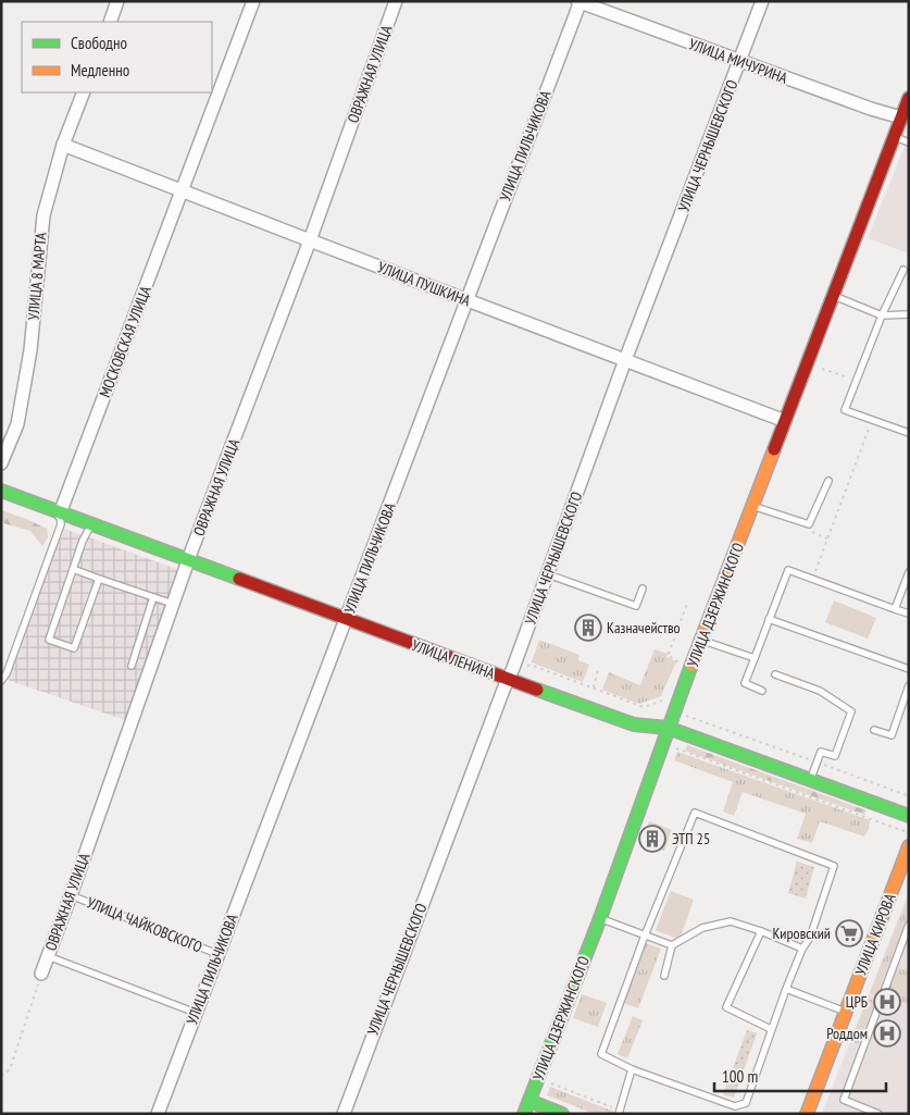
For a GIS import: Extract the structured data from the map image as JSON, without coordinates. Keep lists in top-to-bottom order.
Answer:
{
  "streets": {
    "main road": ["УЛИЦА ДЗЕРЖИНСКОГО", "УЛИЦА ЛЕНИНА", "УЛИЦА КИРОВА"],
    "street": [
      "УЛИЦА МИЧУРИНА",
      "ОВРАЖНАЯ УЛИЦА",
      "УЛИЦА ПИЛЬЧИКОВА",
      "УЛИЦА ЧЕРНЫШЕВСКОГО",
      "УЛИЦА 8 МАРТА",
      "УЛИЦА ПУШКИНА",
      "МОСКОВСКАЯ УЛИЦА"
    ],
    "lane": ["УЛИЦА ЧАЙКОВСКОГО"]
  },
  "crossings": [
    ["УЛИЦА МИЧУРИНА", "УЛИЦА ПИЛЬЧИКОВА"],
    ["УЛИЦА МИЧУРИНА", "УЛИЦА ЧЕРНЫШЕВСКОГО"],
    ["УЛИЦА МИЧУРИНА", "УЛИЦА ДЗЕРЖИНСКОГО"],
    ["ОВРАЖНАЯ УЛИЦА", "УЛИЦА ПУШКИНА"],
    ["ОВРАЖНАЯ УЛИЦА", "УЛИЦА ЛЕНИНА"],
    ["ОВРАЖНАЯ УЛИЦА", "УЛИЦА ЧАЙКОВСКОГО"],
    ["УЛИЦА ПИЛЬЧИКОВА", "УЛИЦА ПУШКИНА"],
    ["УЛИЦА ПИЛЬЧИКОВА", "УЛИЦА ЛЕНИНА"],
    ["УЛИЦА ПИЛЬЧИКОВА", "УЛИЦА ЧАЙКОВСКОГО"],
    ["УЛИЦА ЧЕРНЫШЕВСКОГО", "УЛИЦА ПУШКИНА"],
    ["УЛИЦА ЧЕРНЫШЕВСКОГО", "УЛИЦА ЛЕНИНА"],
    ["УЛИЦА 8 МАРТА", "УЛИЦА ПУШКИНА"],
    ["УЛИЦА ПУШКИНА", "МОСКОВСКАЯ УЛИЦА"],
    ["УЛИЦА ПУШКИНА", "УЛИЦА ДЗЕРЖИНСКОГО"],
    ["МОСКОВСКАЯ УЛИЦА", "УЛИЦА ЛЕНИНА"],
    ["УЛИЦА ДЗЕРЖИНСКОГО", "УЛИЦА ЛЕНИНА"]
  ],
  "places": {
    "building": ["Казначейство", "ЭТП 25"],
    "supermarket": ["Кировский"],
    "hospital": ["ЦРБ", "Роддом"]
  },
  "legend": ["Свободно", "Медленно"],
  "scale_bar": "100 m"
}
